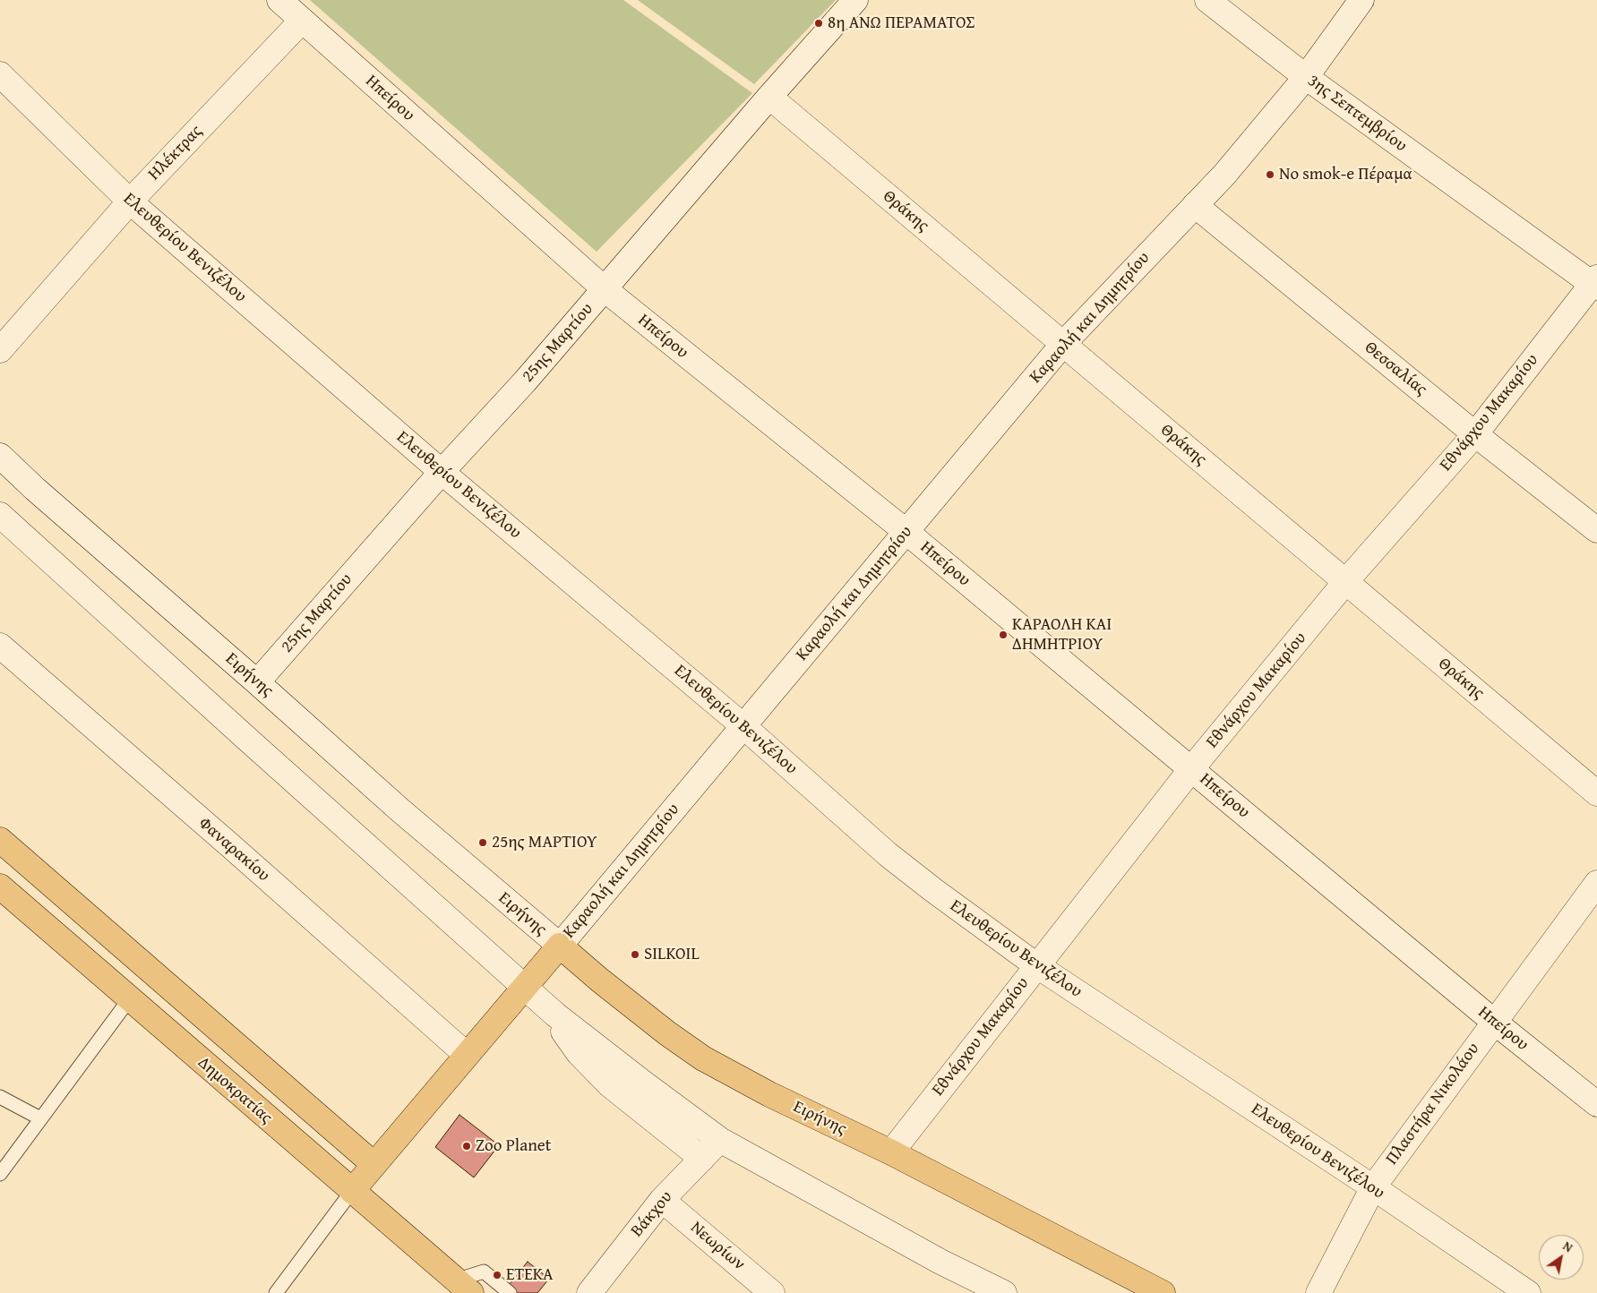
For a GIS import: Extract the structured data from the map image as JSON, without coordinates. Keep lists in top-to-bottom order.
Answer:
{
  "streets": {
    "main road": ["Καραολή και Δημητρίου", "Ειρήνης", "Δημοκρατίας"],
    "street": [
      "Ηπείρου",
      "3ης Σεπτεμβρίου",
      "Ηλέκτρας",
      "Θράκης",
      "Ελευθερίου Βενιζέλου",
      "25ης Μαρτίου",
      "Θεσσαλίας",
      "Εθνάρχου Μακαρίου",
      "Φαναρακίου",
      "Πλαστήρα Νικολάου",
      "Βάκχου",
      "Νεωρίων"
    ]
  },
  "crossings": [
    ["Ηπείρου", "Ηλέκτρας"],
    ["Ηπείρου", "Καραολή και Δημητρίου"],
    ["Ηπείρου", "25ης Μαρτίου"],
    ["Ηπείρου", "Εθνάρχου Μακαρίου"],
    ["Ηπείρου", "Πλαστήρα Νικολάου"],
    ["3ης Σεπτεμβρίου", "Καραολή και Δημητρίου"],
    ["3ης Σεπτεμβρίου", "Εθνάρχου Μακαρίου"],
    ["Ηλέκτρας", "Ελευθερίου Βενιζέλου"],
    ["Θράκης", "Καραολή και Δημητρίου"],
    ["Θράκης", "25ης Μαρτίου"],
    ["Θράκης", "Εθνάρχου Μακαρίου"],
    ["Ελευθερίου Βενιζέλου", "Καραολή και Δημητρίου"],
    ["Ελευθερίου Βενιζέλου", "25ης Μαρτίου"],
    ["Ελευθερίου Βενιζέλου", "Εθνάρχου Μακαρίου"],
    ["Ελευθερίου Βενιζέλου", "Πλαστήρα Νικολάου"],
    ["Καραολή και Δημητρίου", "Θεσσαλίας"],
    ["Καραολή και Δημητρίου", "Ειρήνης"],
    ["Καραολή και Δημητρίου", "Φαναρακίου"],
    ["Καραολή και Δημητρίου", "Δημοκρατίας"],
    ["25ης Μαρτίου", "Ειρήνης"],
    ["Θεσσαλίας", "Εθνάρχου Μακαρίου"],
    ["Εθνάρχου Μακαρίου", "Ειρήνης"],
    ["Βάκχου", "Νεωρίων"]
  ],
  "places": [
    "8η ΑΝΩ ΠΕΡΑΜΑΤΟΣ",
    "No smok-e Πέραμα",
    "ΚΑΡΑΟΛΗ ΚΑΙ ΔΗΜΗΤΡΙΟΥ",
    "25ης ΜΑΡΤΙΟΥ",
    "SILKOIL",
    "Zoo Planet",
    "ΕΤΕΚΑ"
  ],
  "north": "top right"
}
